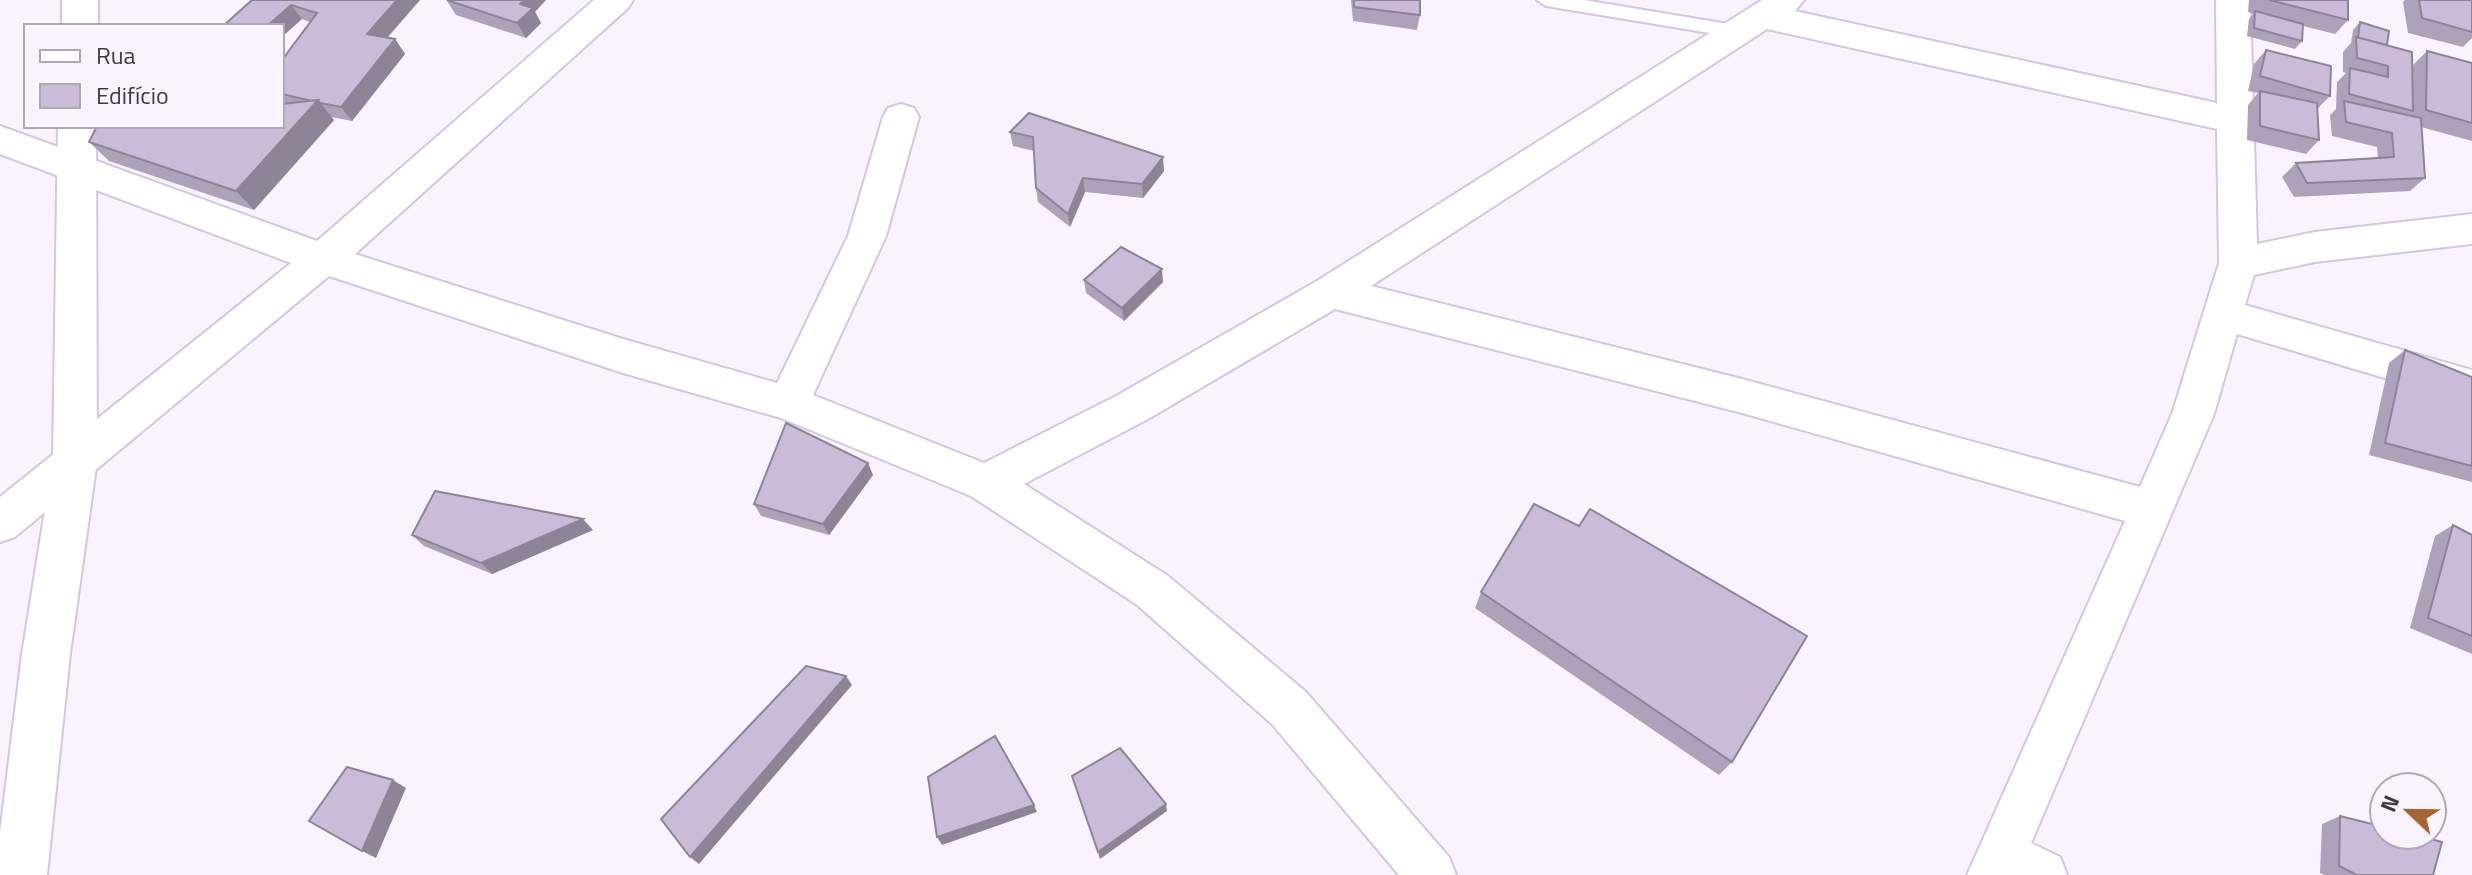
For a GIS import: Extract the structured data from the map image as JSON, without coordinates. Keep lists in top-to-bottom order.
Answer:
{
  "legend": ["Rua", "Edifício"],
  "north": "left"
}
